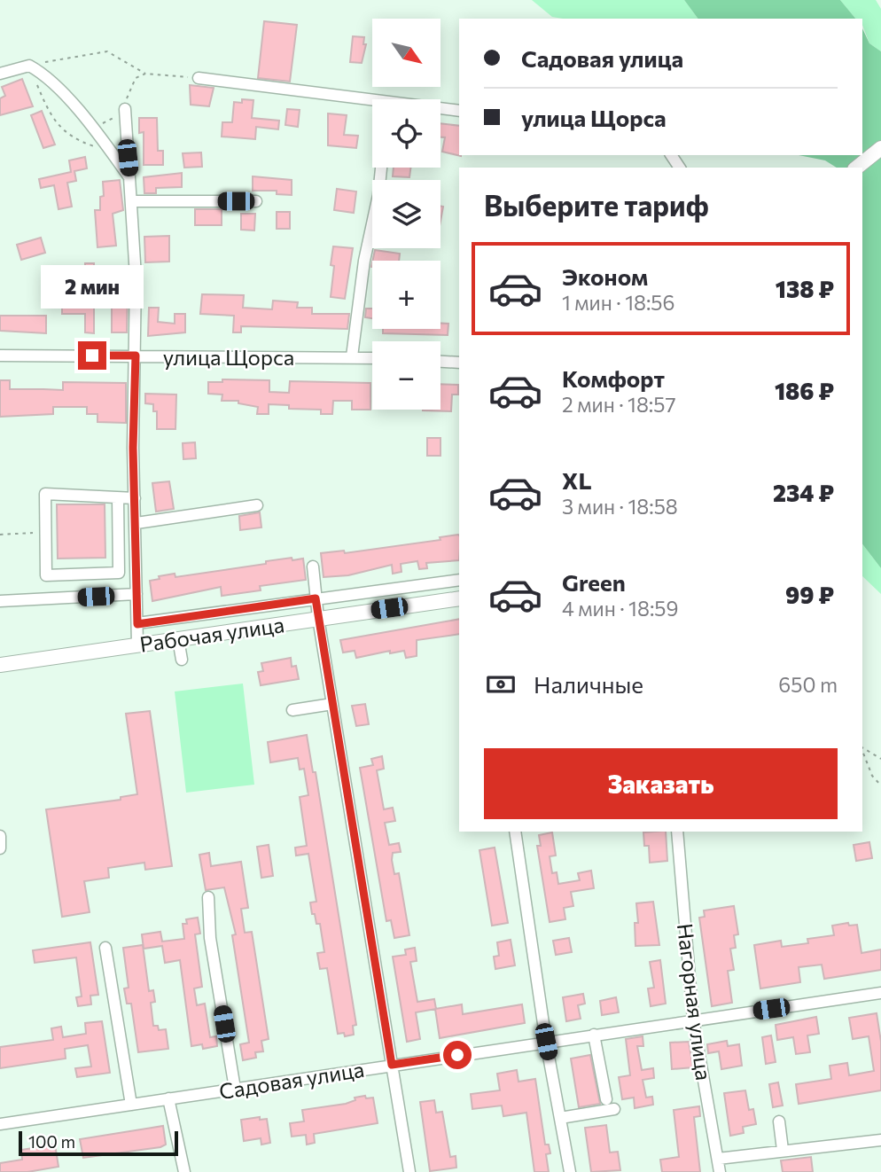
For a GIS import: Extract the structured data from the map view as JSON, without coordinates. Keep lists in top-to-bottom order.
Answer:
{
  "streets": {
    "main road": ["Рабочая улица"],
    "street": ["улица Щорса", "Нагорная улица", "Садовая улица"]
  },
  "crossings": [
    ["Нагорная улица", "Садовая улица"]
  ],
  "scale_bar": "100 m",
  "north": "bottom right",
  "page": {
    "map_buttons": ["+", "−"],
    "banner": ["Садовая улица", "улица Щорса"],
    "heading": "Выберите тариф",
    "list": [
      {
        "name": "Эконом",
        "note": "1 мин · 18:56",
        "value": "138 ₽"
      },
      {
        "name": "Комфорт",
        "note": "2 мин · 18:57",
        "value": "186 ₽"
      },
      {
        "name": "XL",
        "note": "3 мин · 18:58",
        "value": "234 ₽"
      },
      {
        "name": "Green",
        "note": "4 мин · 18:59",
        "value": "99 ₽"
      }
    ],
    "bubble": "2 мин",
    "pay": ["Наличные", "650 m"],
    "buttons": "Заказать",
    "scale": "100 m"
  }
}
